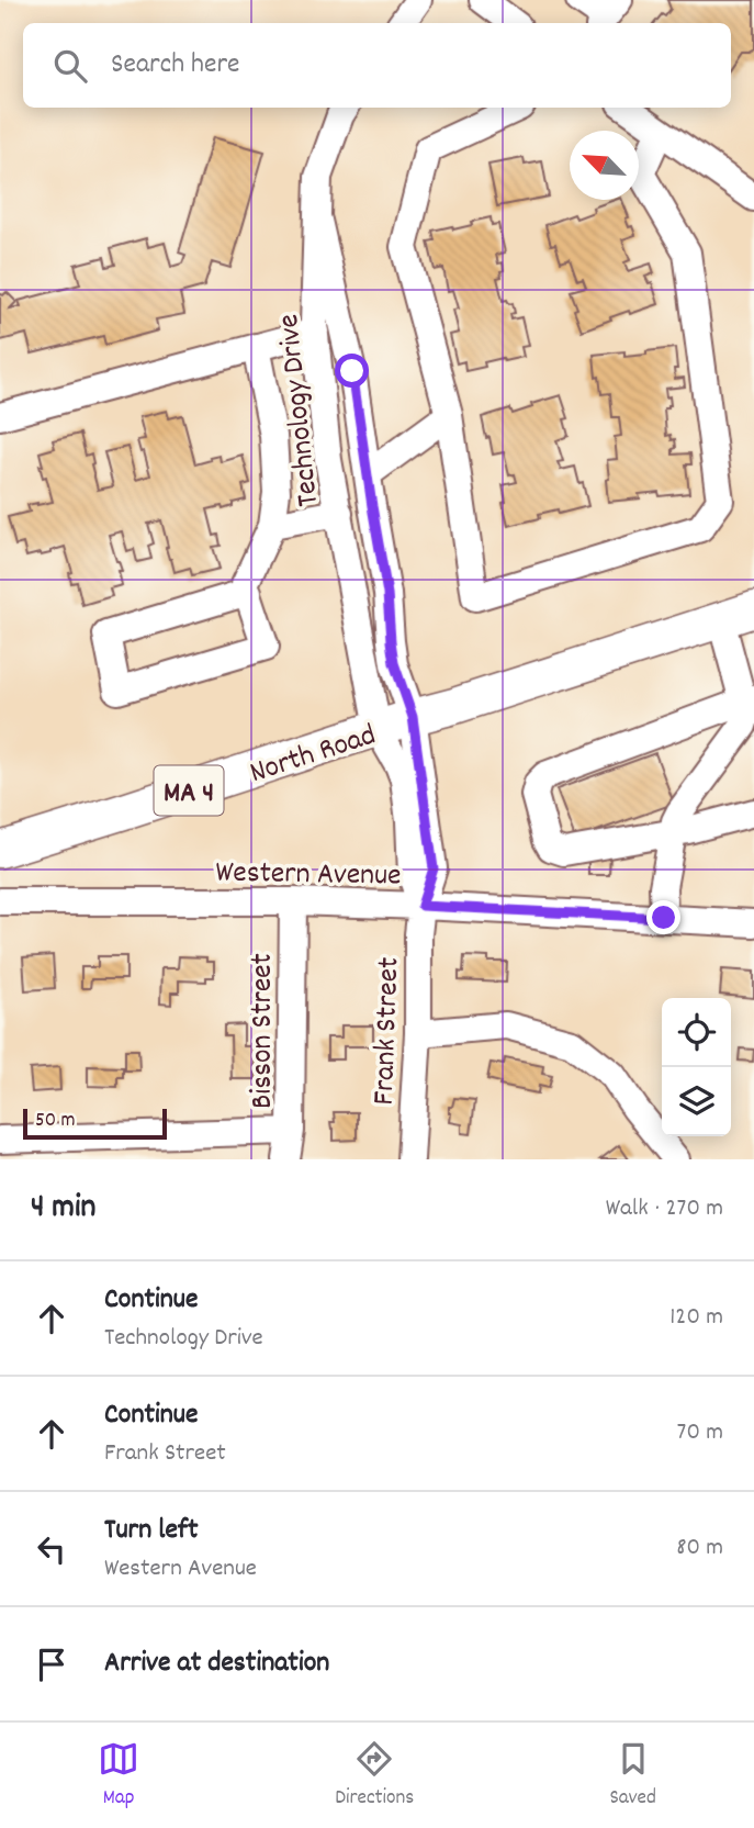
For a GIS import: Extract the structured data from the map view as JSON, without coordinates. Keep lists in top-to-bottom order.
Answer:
{
  "streets": {
    "main road": ["North Road", "MA 4"],
    "street": [
      "Technology Drive",
      "Western Avenue",
      "Bisson Street",
      "Frank Street"
    ]
  },
  "crossings": [
    ["Technology Drive", "North Road"],
    ["Technology Drive", "Frank Street"],
    ["North Road", "Frank Street"],
    ["Western Avenue", "Bisson Street"],
    ["Western Avenue", "Frank Street"]
  ],
  "scale_bar": "50 m",
  "north": "top left",
  "page": {
    "search": "Search here",
    "scale": "50 m",
    "heading": ["4 min", "Walk · 270 m"],
    "list": [
      ["Continue", "Technology Drive", "120 m"],
      ["Continue", "Frank Street", "70 m"],
      ["Turn left", "Western Avenue", "80 m"],
      "Arrive at destination"
    ],
    "nav": ["Map", "Directions", "Saved"]
  }
}
